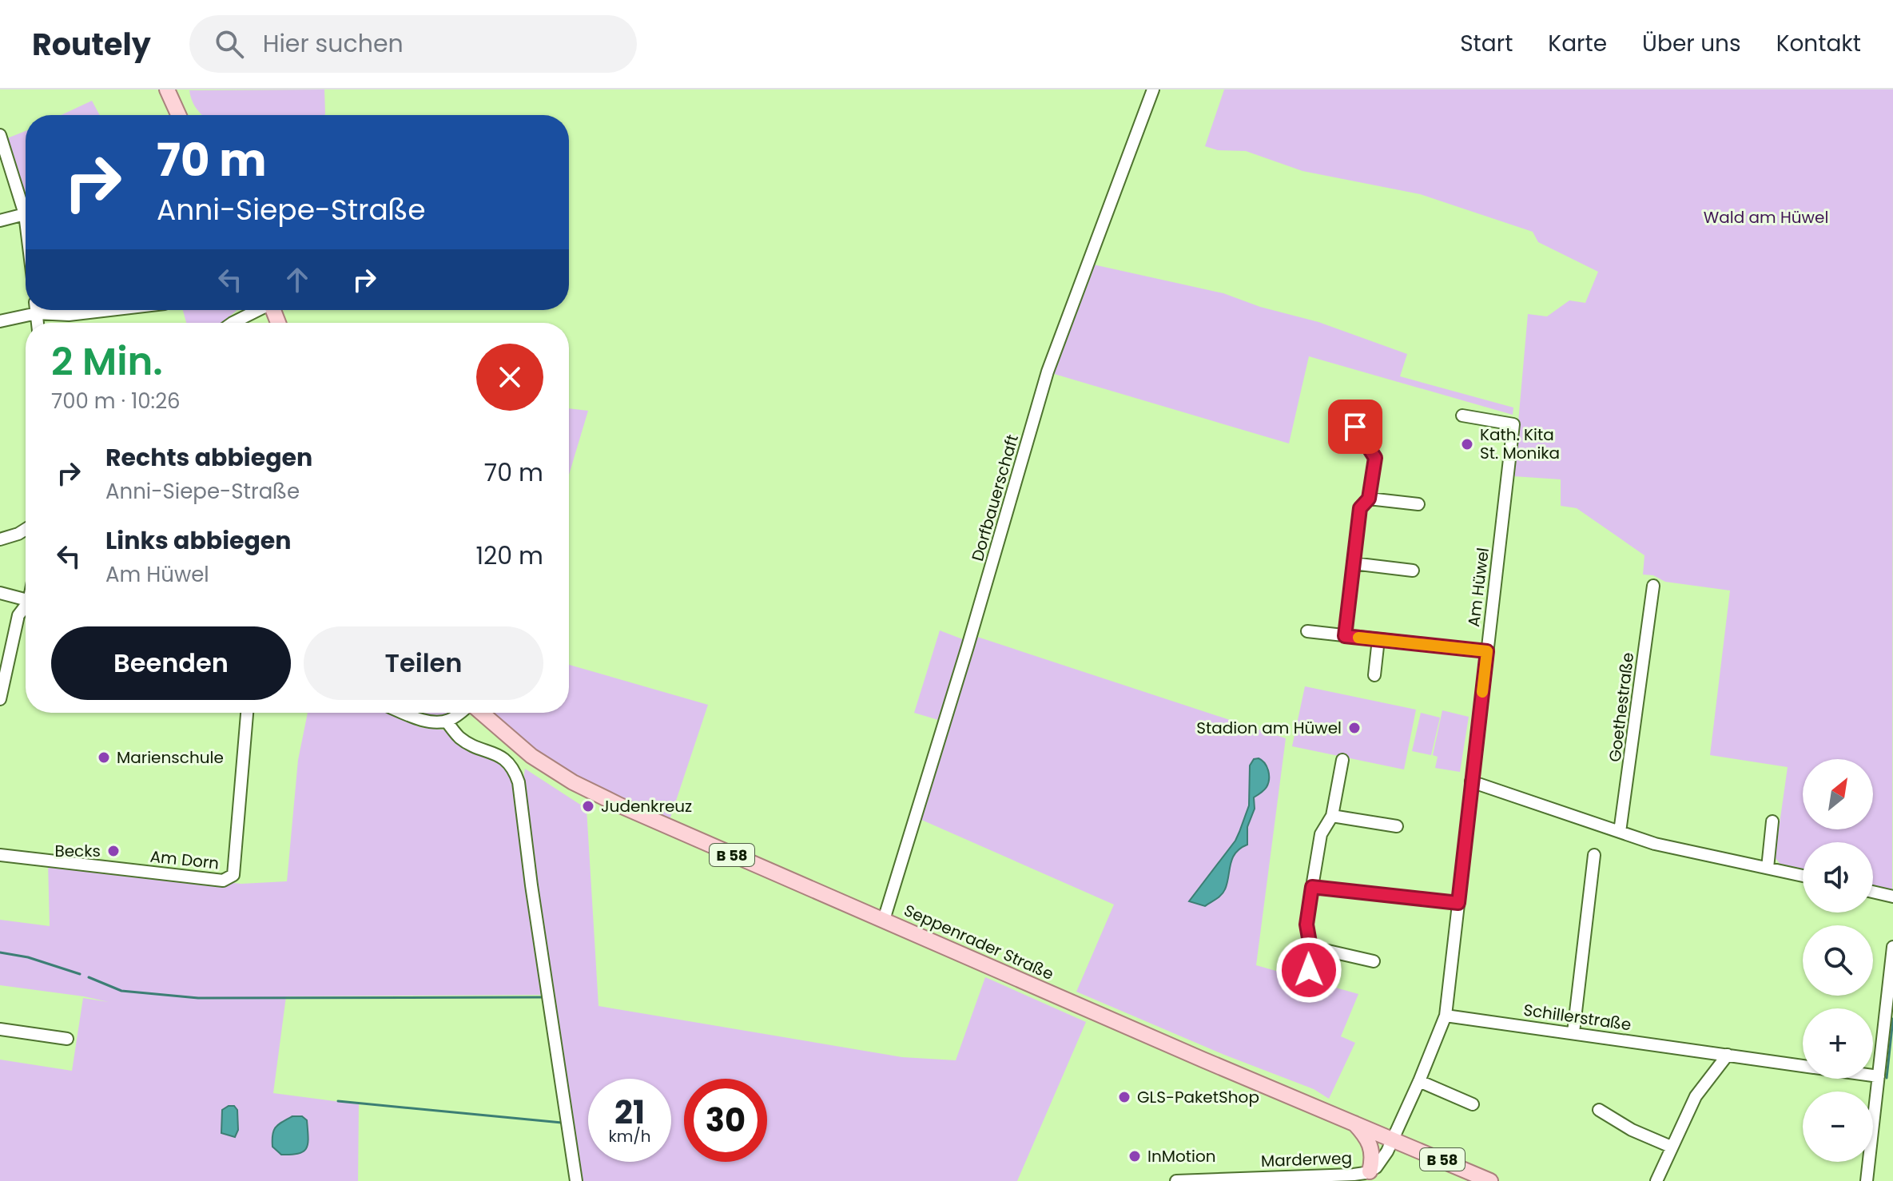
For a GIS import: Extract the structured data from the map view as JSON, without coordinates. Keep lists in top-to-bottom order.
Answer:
{
  "streets": {
    "main road": ["B 58", "Seppenrader Straße"],
    "street": [
      "Dorfbauerschaft",
      "Am Hüwel",
      "Goethestraße",
      "Am Dorn",
      "Schillerstraße",
      "Marderweg"
    ]
  },
  "crossings": [
    ["Dorfbauerschaft", "Seppenrader Straße"],
    ["Am Hüwel", "Seppenrader Straße"],
    ["Am Hüwel", "Schillerstraße"],
    ["Am Hüwel", "Marderweg"],
    ["Seppenrader Straße", "Marderweg"]
  ],
  "parks": ["Wald am Hüwel"],
  "places": [
    "Kath. Kita St. Monika",
    "Stadion am Hüwel",
    "Marienschule",
    "Judenkreuz",
    "Becks",
    "GLS-PaketShop",
    "InMotion"
  ],
  "north": "top right",
  "page": {
    "header": "Routely",
    "search": "Hier suchen",
    "nav": [
      "Start",
      "Karte",
      "Über uns",
      "Kontakt"
    ],
    "turn": ["70 m", "Anni-Siepe-Straße"],
    "heading": ["2 Min.", "700 m · 10:26"],
    "list": [
      {
        "name": "Rechts abbiegen",
        "note": "Anni-Siepe-Straße",
        "value": "70 m"
      },
      {
        "name": "Links abbiegen",
        "note": "Am Hüwel",
        "value": "120 m"
      }
    ],
    "buttons": ["Beenden", "Teilen"],
    "map_buttons": ["+", "−"],
    "speed": "21 km/h",
    "limit": "30"
  }
}
